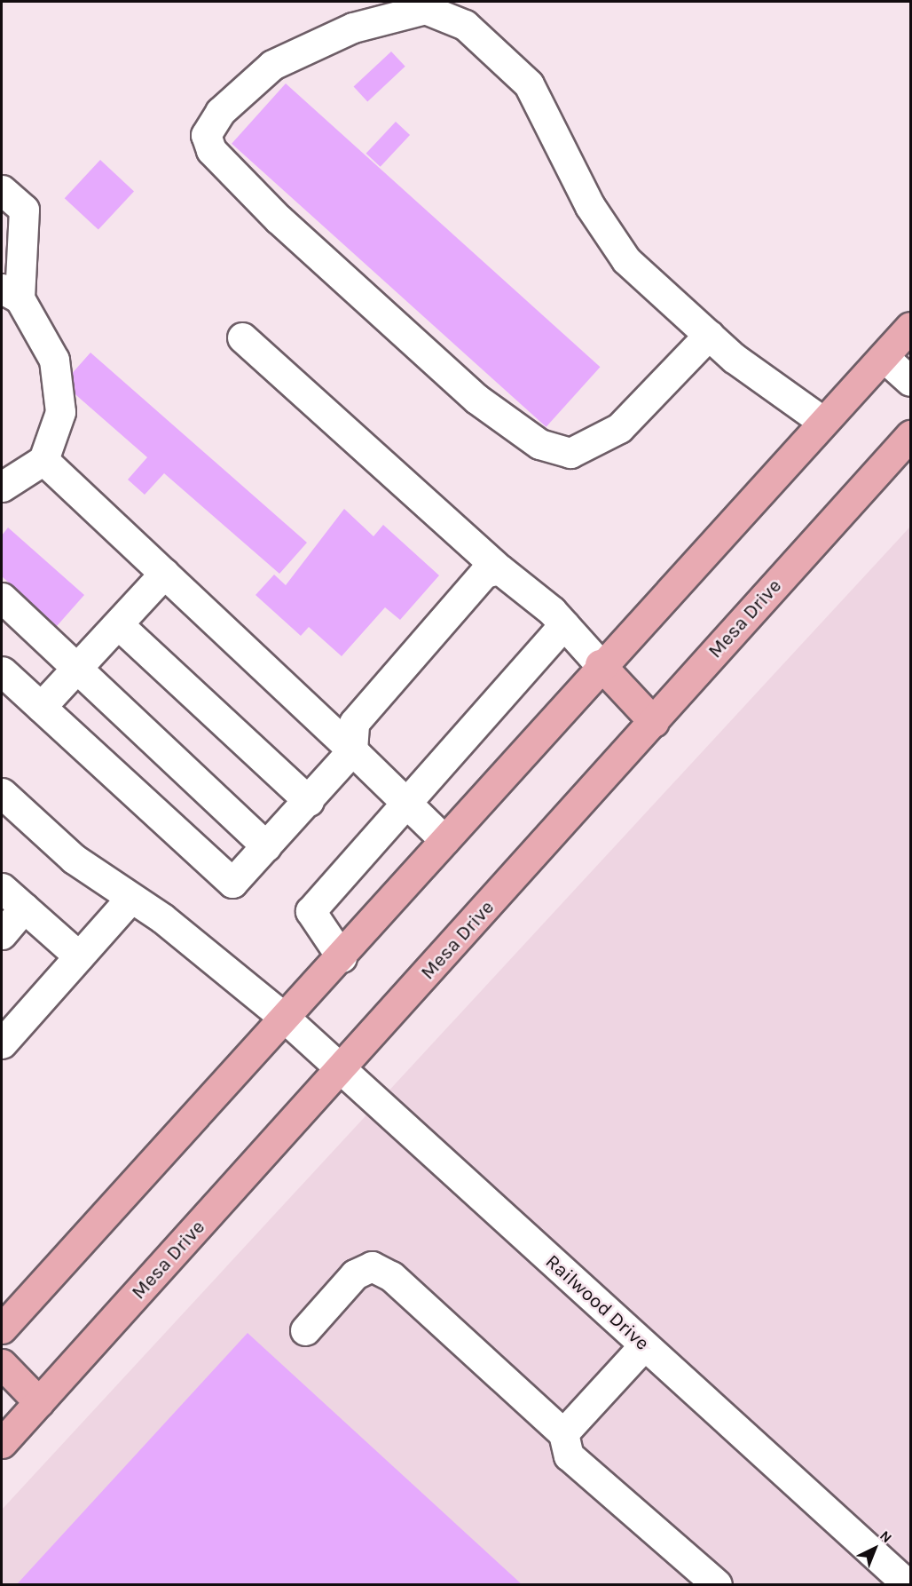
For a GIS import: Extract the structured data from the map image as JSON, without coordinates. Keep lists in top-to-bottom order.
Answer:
{
  "streets": {
    "main road": ["Mesa Drive"],
    "street": ["Railwood Drive"]
  },
  "crossings": [
    ["Mesa Drive", "Railwood Drive"]
  ],
  "north": "top right"
}
